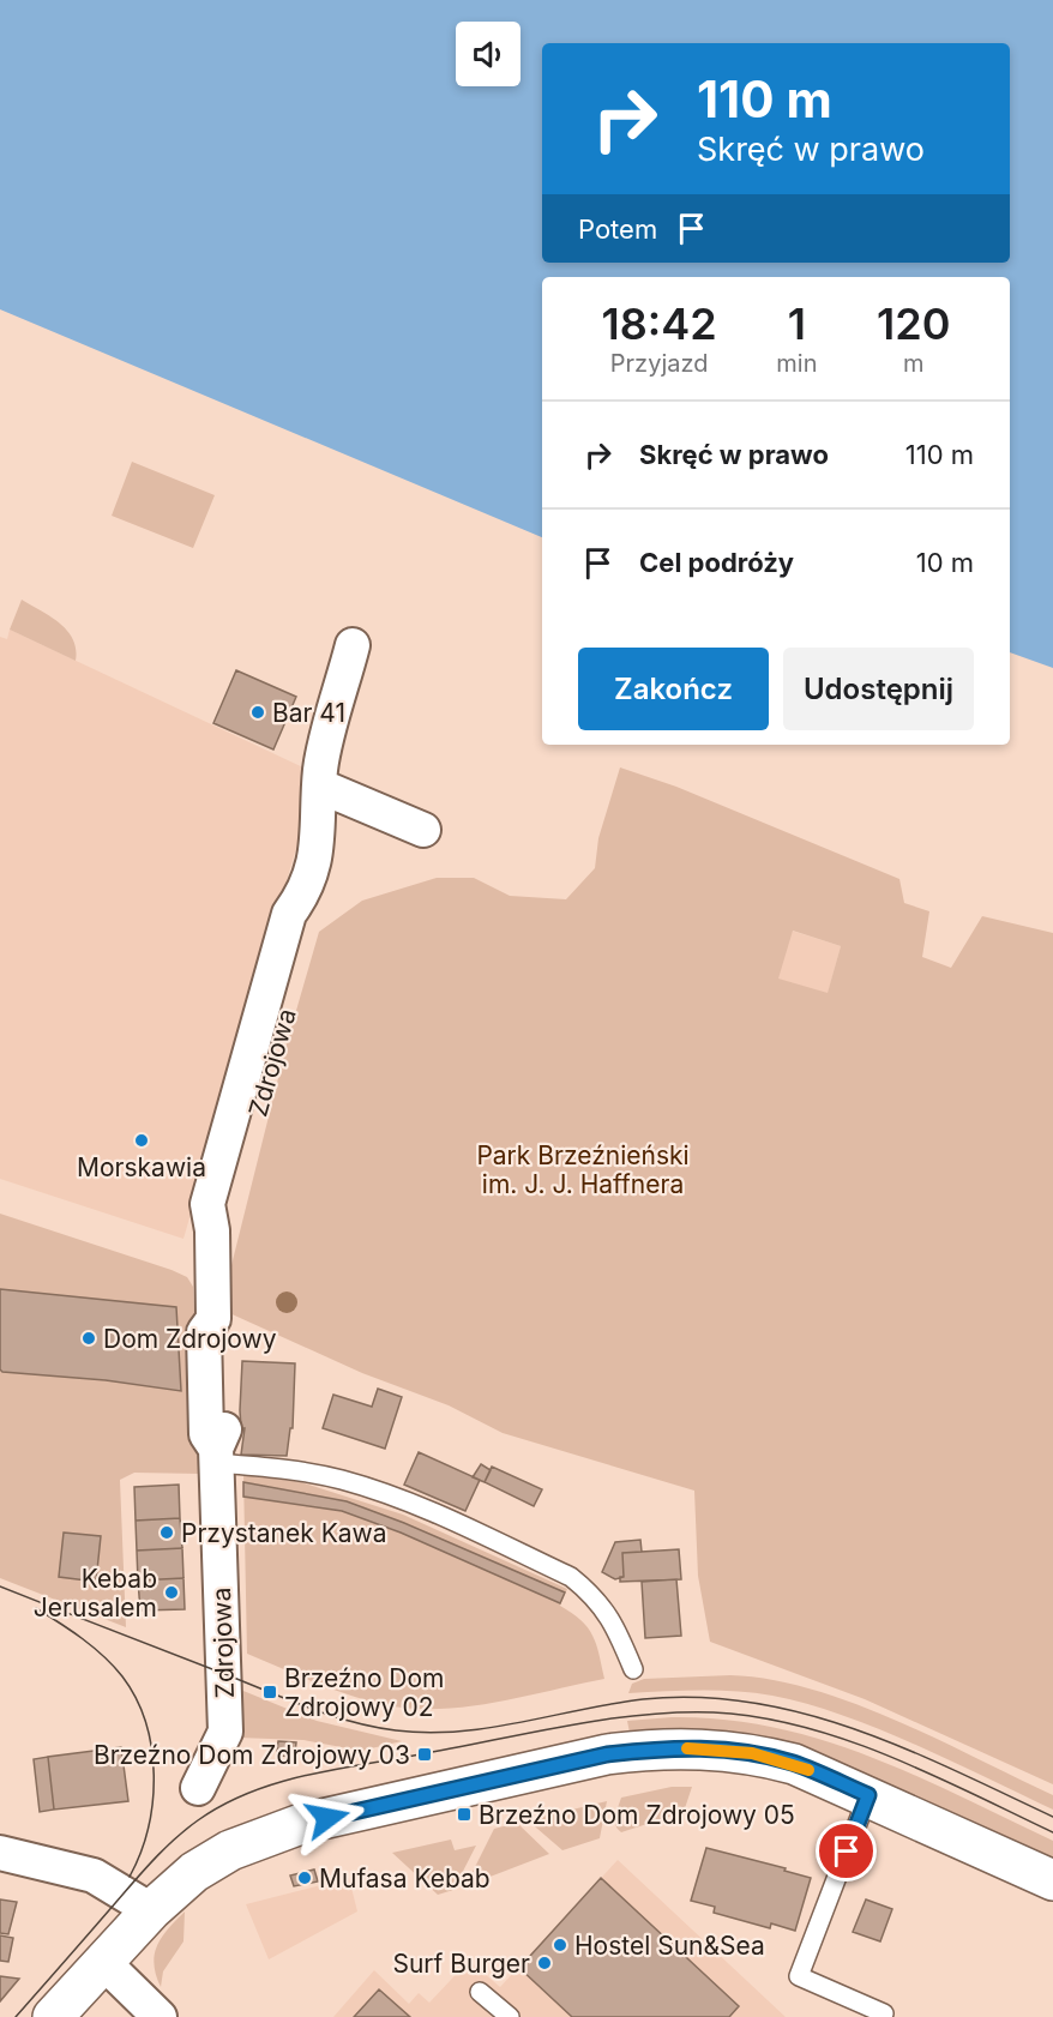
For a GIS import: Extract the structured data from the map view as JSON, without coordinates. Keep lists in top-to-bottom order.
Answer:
{
  "streets": {
    "street": ["Zdrojowa"]
  },
  "parks": ["Park Brzeźnieński im. J. J. Haffnera"],
  "places": {
    "other": [
      "Bar 41",
      "Morskawia",
      "Dom Zdrojowy",
      "Przystanek Kawa",
      "Kebab Jerusalem",
      "Mufasa Kebab",
      "Hostel Sun&Sea",
      "Surf Burger"
    ],
    "transit": ["Brzeźno Dom Zdrojowy 02", "Brzeźno Dom Zdrojowy 03", "Brzeźno Dom Zdrojowy 05"]
  },
  "page": {
    "turn": ["110 m", "Skręć w prawo"],
    "then": "Potem",
    "eta": [
      "18:42",
      "Przyjazd",
      "1",
      "min",
      "120",
      "m"
    ],
    "list": [
      {
        "name": "Skręć w prawo",
        "value": "110 m"
      },
      {
        "name": "Cel podróży",
        "value": "10 m"
      }
    ],
    "buttons": ["Zakończ", "Udostępnij"]
  }
}
